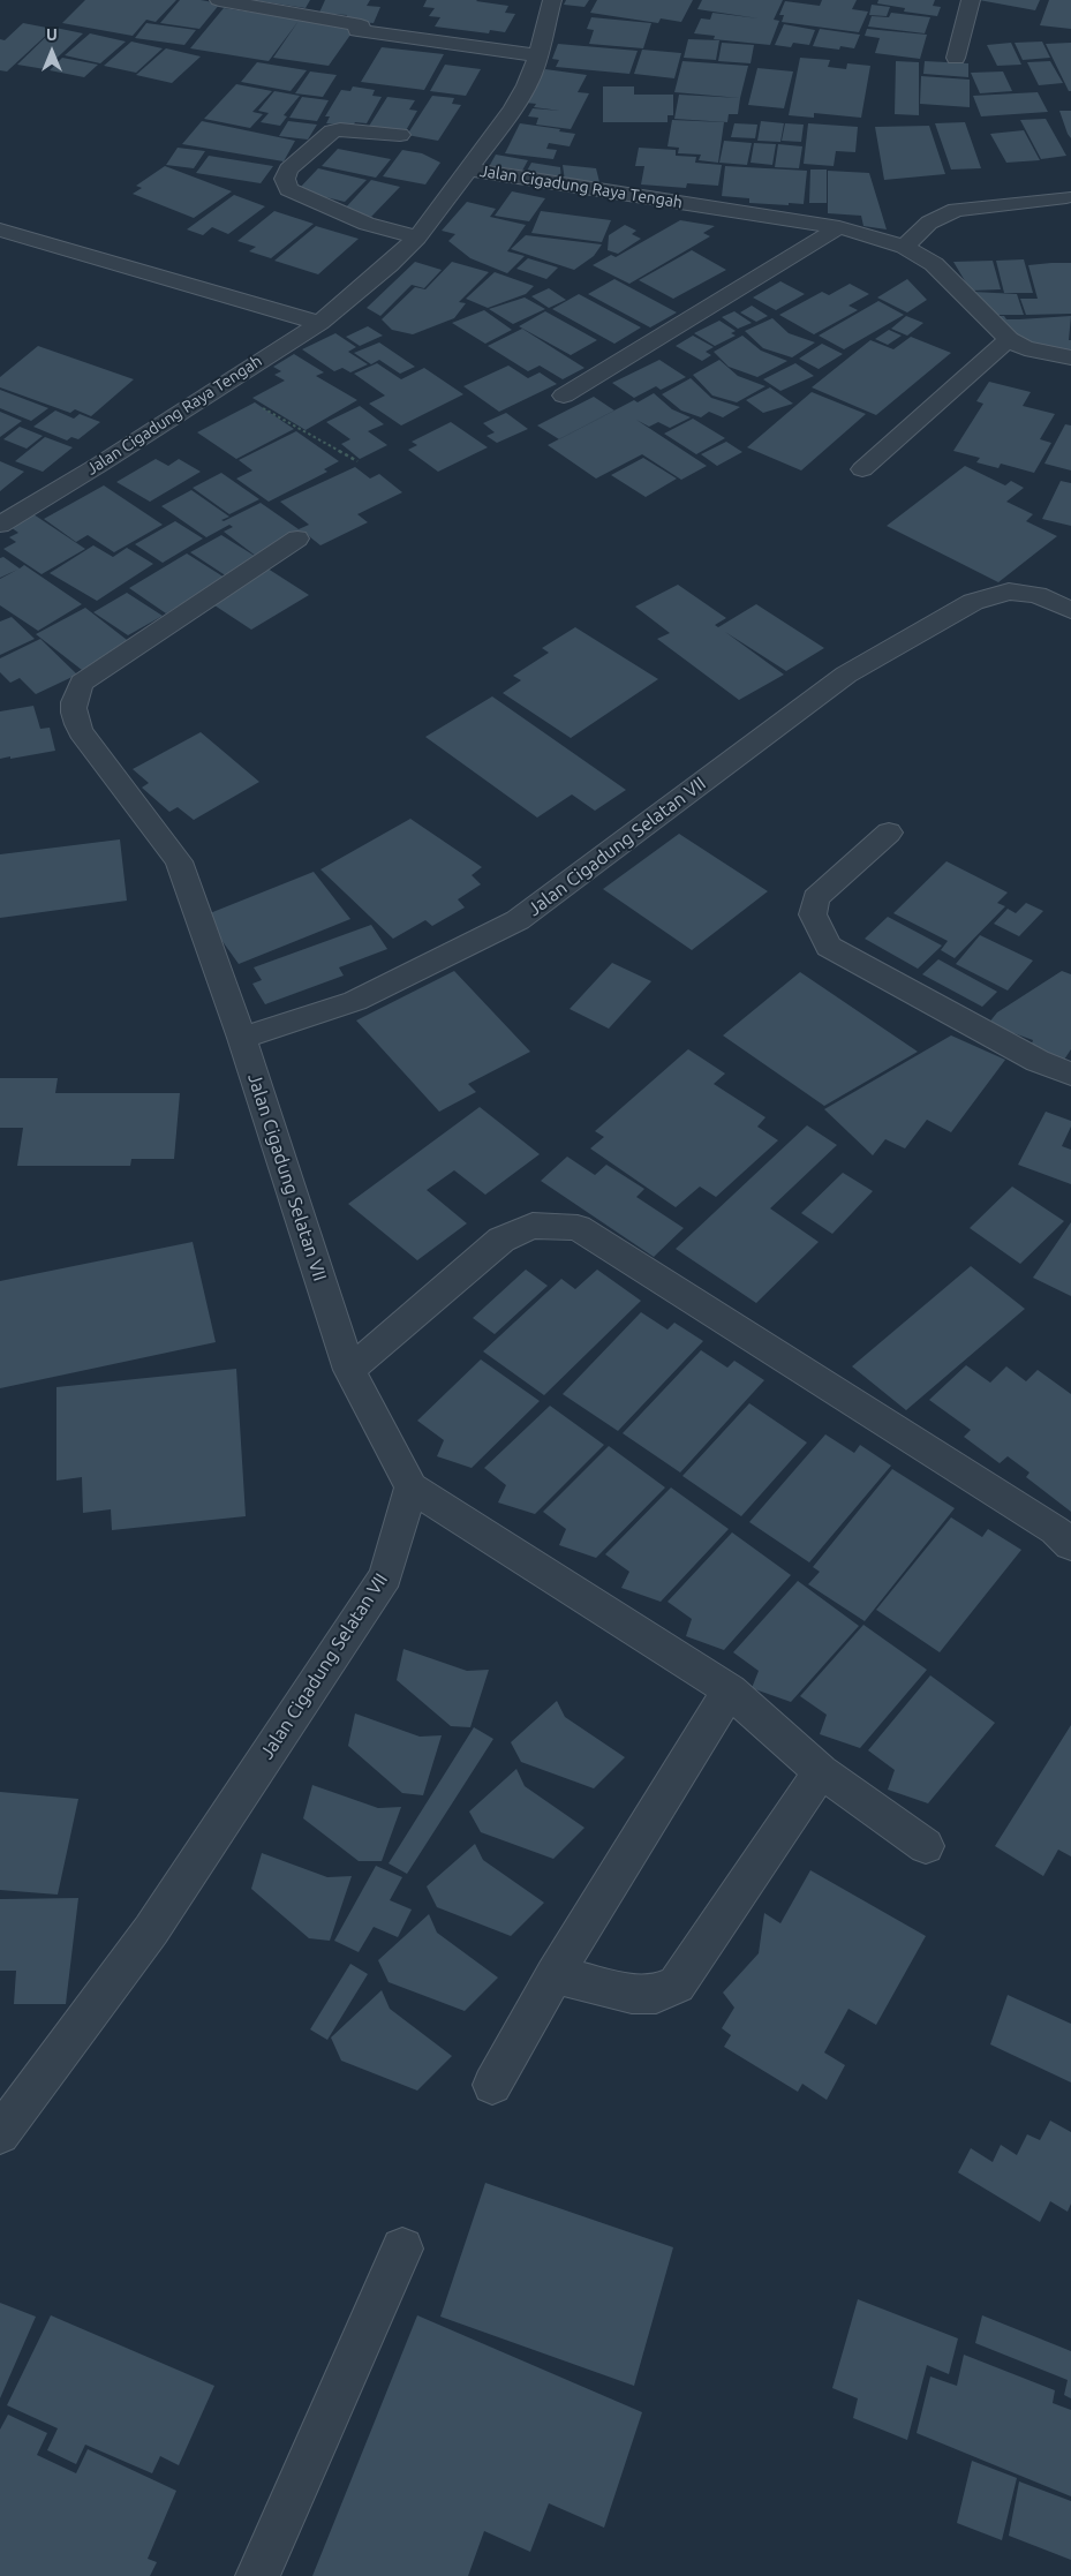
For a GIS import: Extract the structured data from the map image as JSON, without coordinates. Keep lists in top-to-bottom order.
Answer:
{
  "streets": {
    "street": ["Jalan Cigadung Raya Tengah", "Jalan Cigadung Selatan VII"]
  },
  "north": "top"
}
